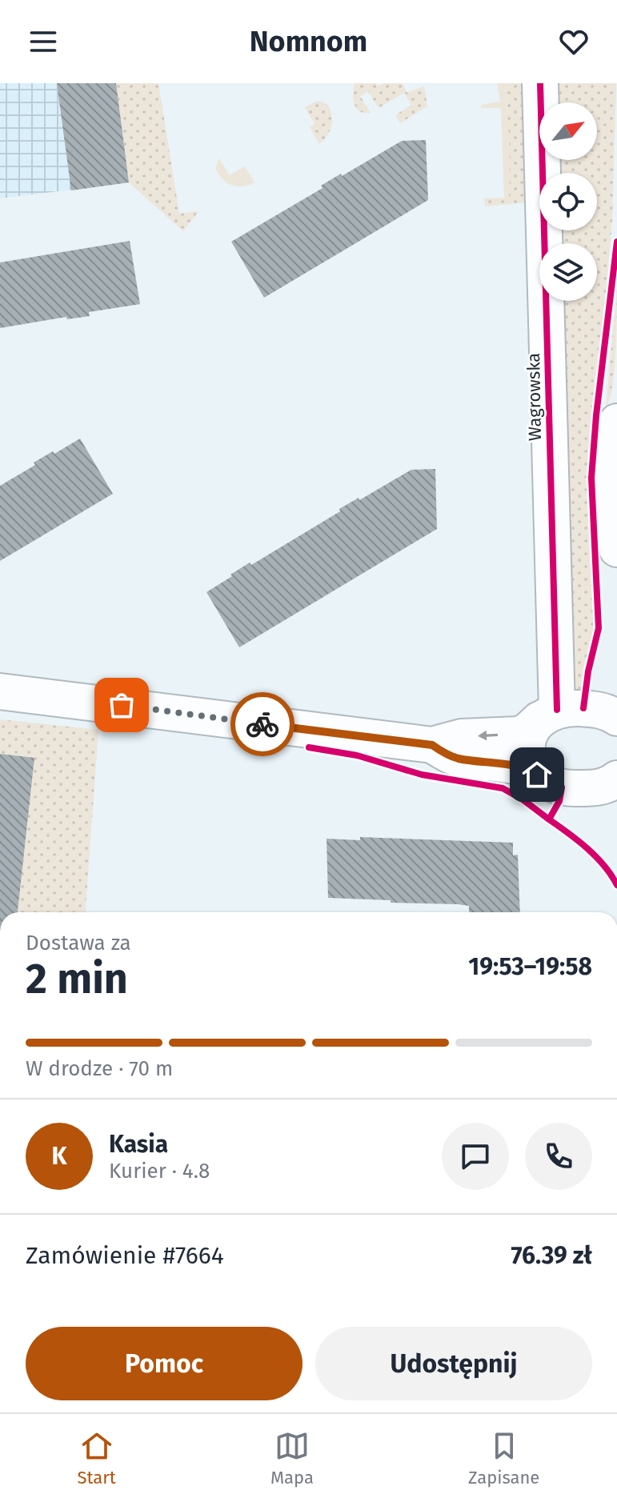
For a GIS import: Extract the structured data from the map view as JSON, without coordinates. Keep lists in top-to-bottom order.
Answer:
{
  "streets": {
    "street": ["Wagrowska"]
  },
  "north": "top right",
  "page": {
    "header": "Nomnom",
    "heading": ["2 min", "Dostawa za", "19:53–19:58"],
    "panel": [
      "Kasia",
      "Kurier · 4.8",
      "Zamówienie #7664",
      "76.39 zł"
    ],
    "bar": "W drodze · 70 m",
    "round": "K",
    "buttons": ["Pomoc", "Udostępnij"],
    "tabs": ["Start", "Mapa", "Zapisane"]
  }
}
